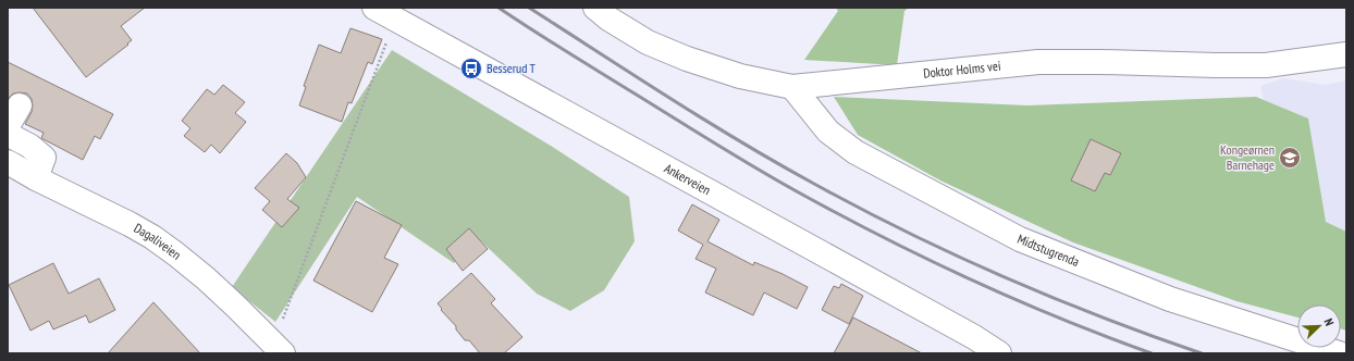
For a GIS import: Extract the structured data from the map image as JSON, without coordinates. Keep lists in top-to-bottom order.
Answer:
{
  "streets": {
    "street": [
      "Doktor Holms vei",
      "Ankerveien",
      "Dagaliveien",
      "Midtstugrenda"
    ]
  },
  "crossings": [
    ["Doktor Holms vei", "Midtstugrenda"]
  ],
  "places": {
    "bus stop": ["Besserud T"],
    "school or university": ["Kongeørnen Barnehage"]
  },
  "north": "top right"
}
